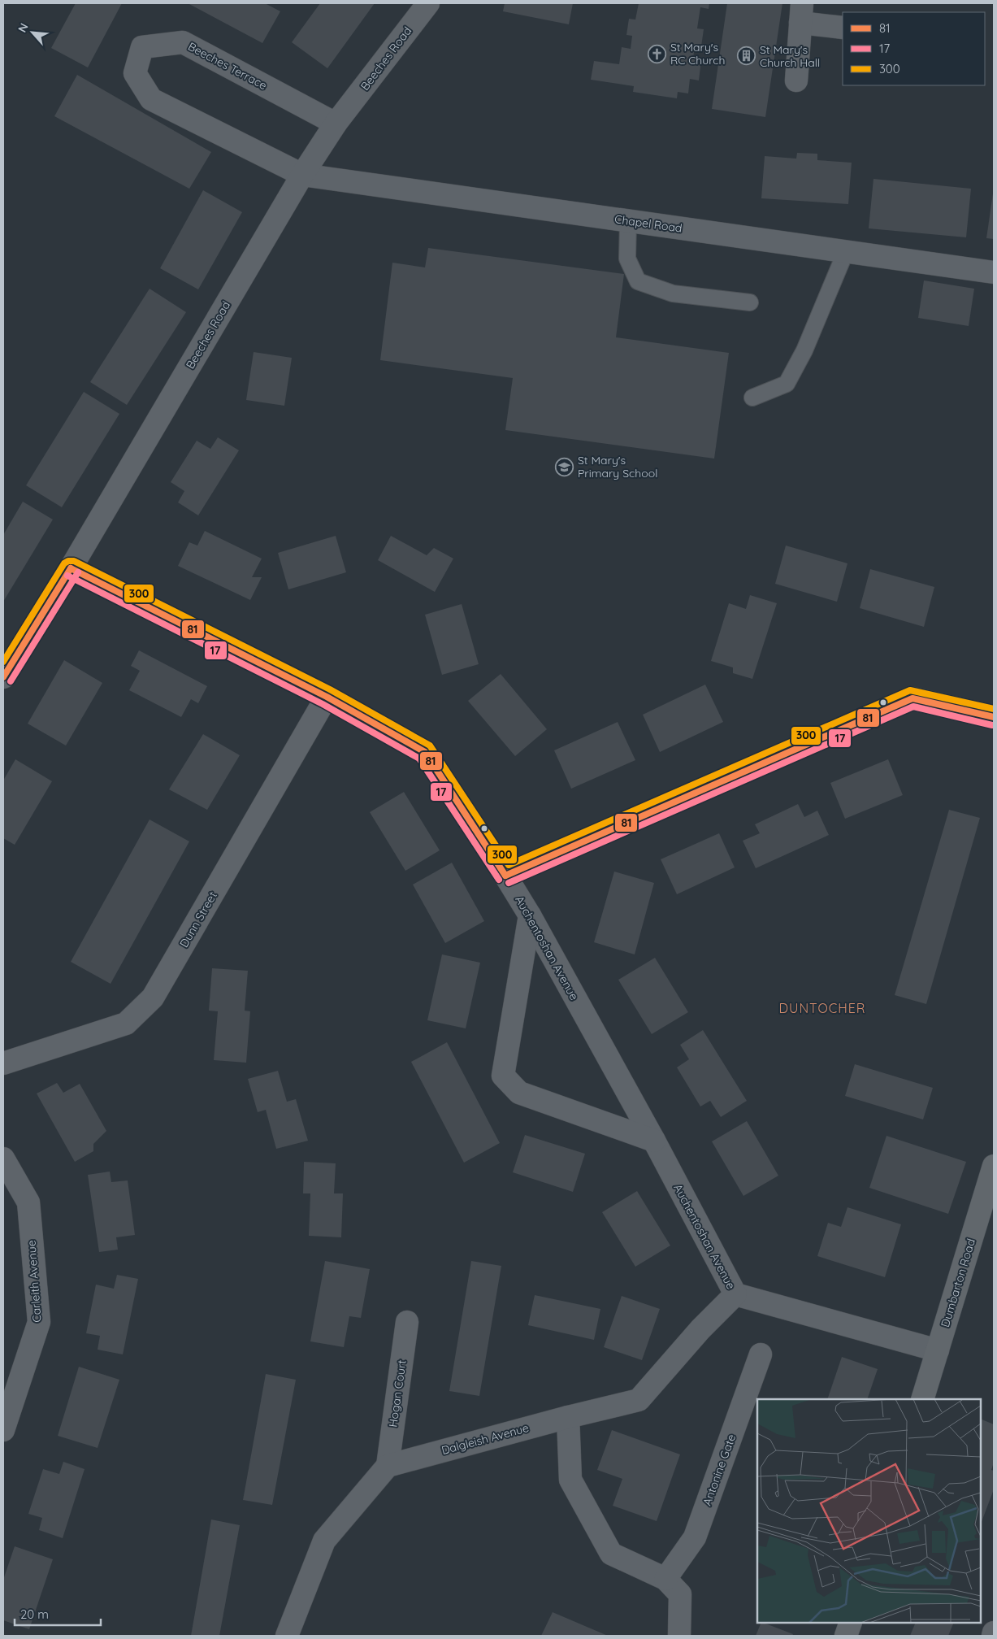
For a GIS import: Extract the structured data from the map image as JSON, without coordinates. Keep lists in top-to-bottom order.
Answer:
{
  "streets": {
    "main road": ["Dumbarton Road"],
    "street": [
      "Beeches Road",
      "Beeches Terrace",
      "Chapel Road",
      "Dunn Street",
      "Auchentoshan Avenue",
      "Carleith Avenue",
      "Hogan Court",
      "Dalgleish Avenue",
      "Antonine Gate"
    ]
  },
  "crossings": [
    ["Beeches Road", "Beeches Terrace"],
    ["Beeches Road", "Chapel Road"],
    ["Beeches Road", "Auchentoshan Avenue"],
    ["Beeches Terrace", "Chapel Road"],
    ["Dunn Street", "Auchentoshan Avenue"],
    ["Auchentoshan Avenue", "Dumbarton Road"],
    ["Auchentoshan Avenue", "Dalgleish Avenue"],
    ["Hogan Court", "Dalgleish Avenue"]
  ],
  "districts": ["DUNTOCHER"],
  "places": {
    "church": ["St Mary's RC Church"],
    "building": ["St Mary's Church Hall"],
    "school or university": ["St Mary's Primary School"]
  },
  "lines": ["transit line 300", "transit line 81", "transit line 17"],
  "legend": ["81", "17", "300"],
  "scale_bar": "20 m",
  "north": "top left"
}
